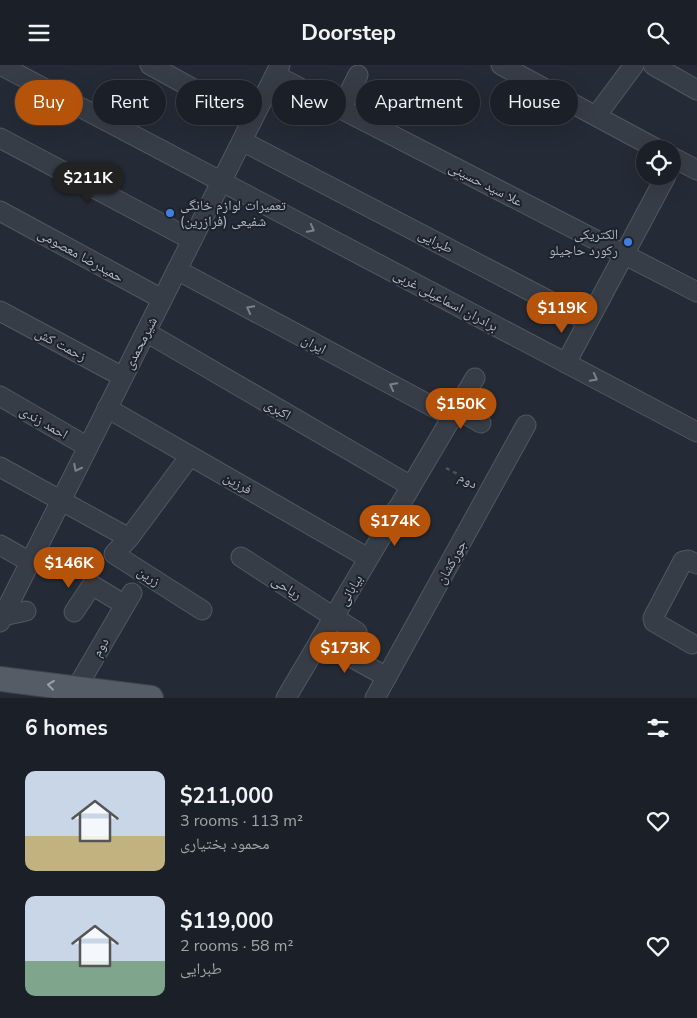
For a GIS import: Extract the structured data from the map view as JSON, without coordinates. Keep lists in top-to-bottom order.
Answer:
{
  "streets": {
    "street": [
      "علا سید حسینی",
      "طبرایی",
      "حمیدرضا معصومی",
      "برادران اسماعیلی غربی",
      "شیرمحمدی",
      "زحمت کش",
      "ایران",
      "اکبری",
      "احمد زندی",
      "دوم",
      "فرزین",
      "جورکشان",
      "زرین",
      "ریاحی",
      "بیابانی"
    ]
  },
  "crossings": [
    ["علا سید حسینی", "شیرمحمدی"],
    ["طبرایی", "شیرمحمدی"],
    ["حمیدرضا معصومی", "شیرمحمدی"],
    ["برادران اسماعیلی غربی", "شیرمحمدی"],
    ["شیرمحمدی", "زحمت کش"],
    ["شیرمحمدی", "ایران"],
    ["شیرمحمدی", "اکبری"],
    ["شیرمحمدی", "احمد زندی"],
    ["شیرمحمدی", "فرزین"],
    ["ایران", "بیابانی"],
    ["اکبری", "بیابانی"],
    ["دوم", "جورکشان"],
    ["فرزین", "زرین"],
    ["فرزین", "بیابانی"],
    ["ریاحی", "بیابانی"]
  ],
  "one_way": ["برادران اسماعیلی غربی", "ایران"],
  "places": ["تعمیرات لوازم خانگی شفیعی (فرازرین)", "الکتریکی رکورد حاجیلو"],
  "page": {
    "header": "Doorstep",
    "chip": [
      "Buy",
      "Rent",
      "Filters",
      "New",
      "Apartment",
      "House"
    ],
    "price": [
      "$211K",
      "$119K",
      "$150K",
      "$174K",
      "$146K",
      "$173K"
    ],
    "heading": "6 homes",
    "list": [
      {
        "name": "$211,000",
        "note": "3 rooms · 113 m² · محمود بختیاری"
      },
      {
        "name": "$119,000",
        "note": "2 rooms · 58 m² · طبرایی"
      }
    ]
  }
}
